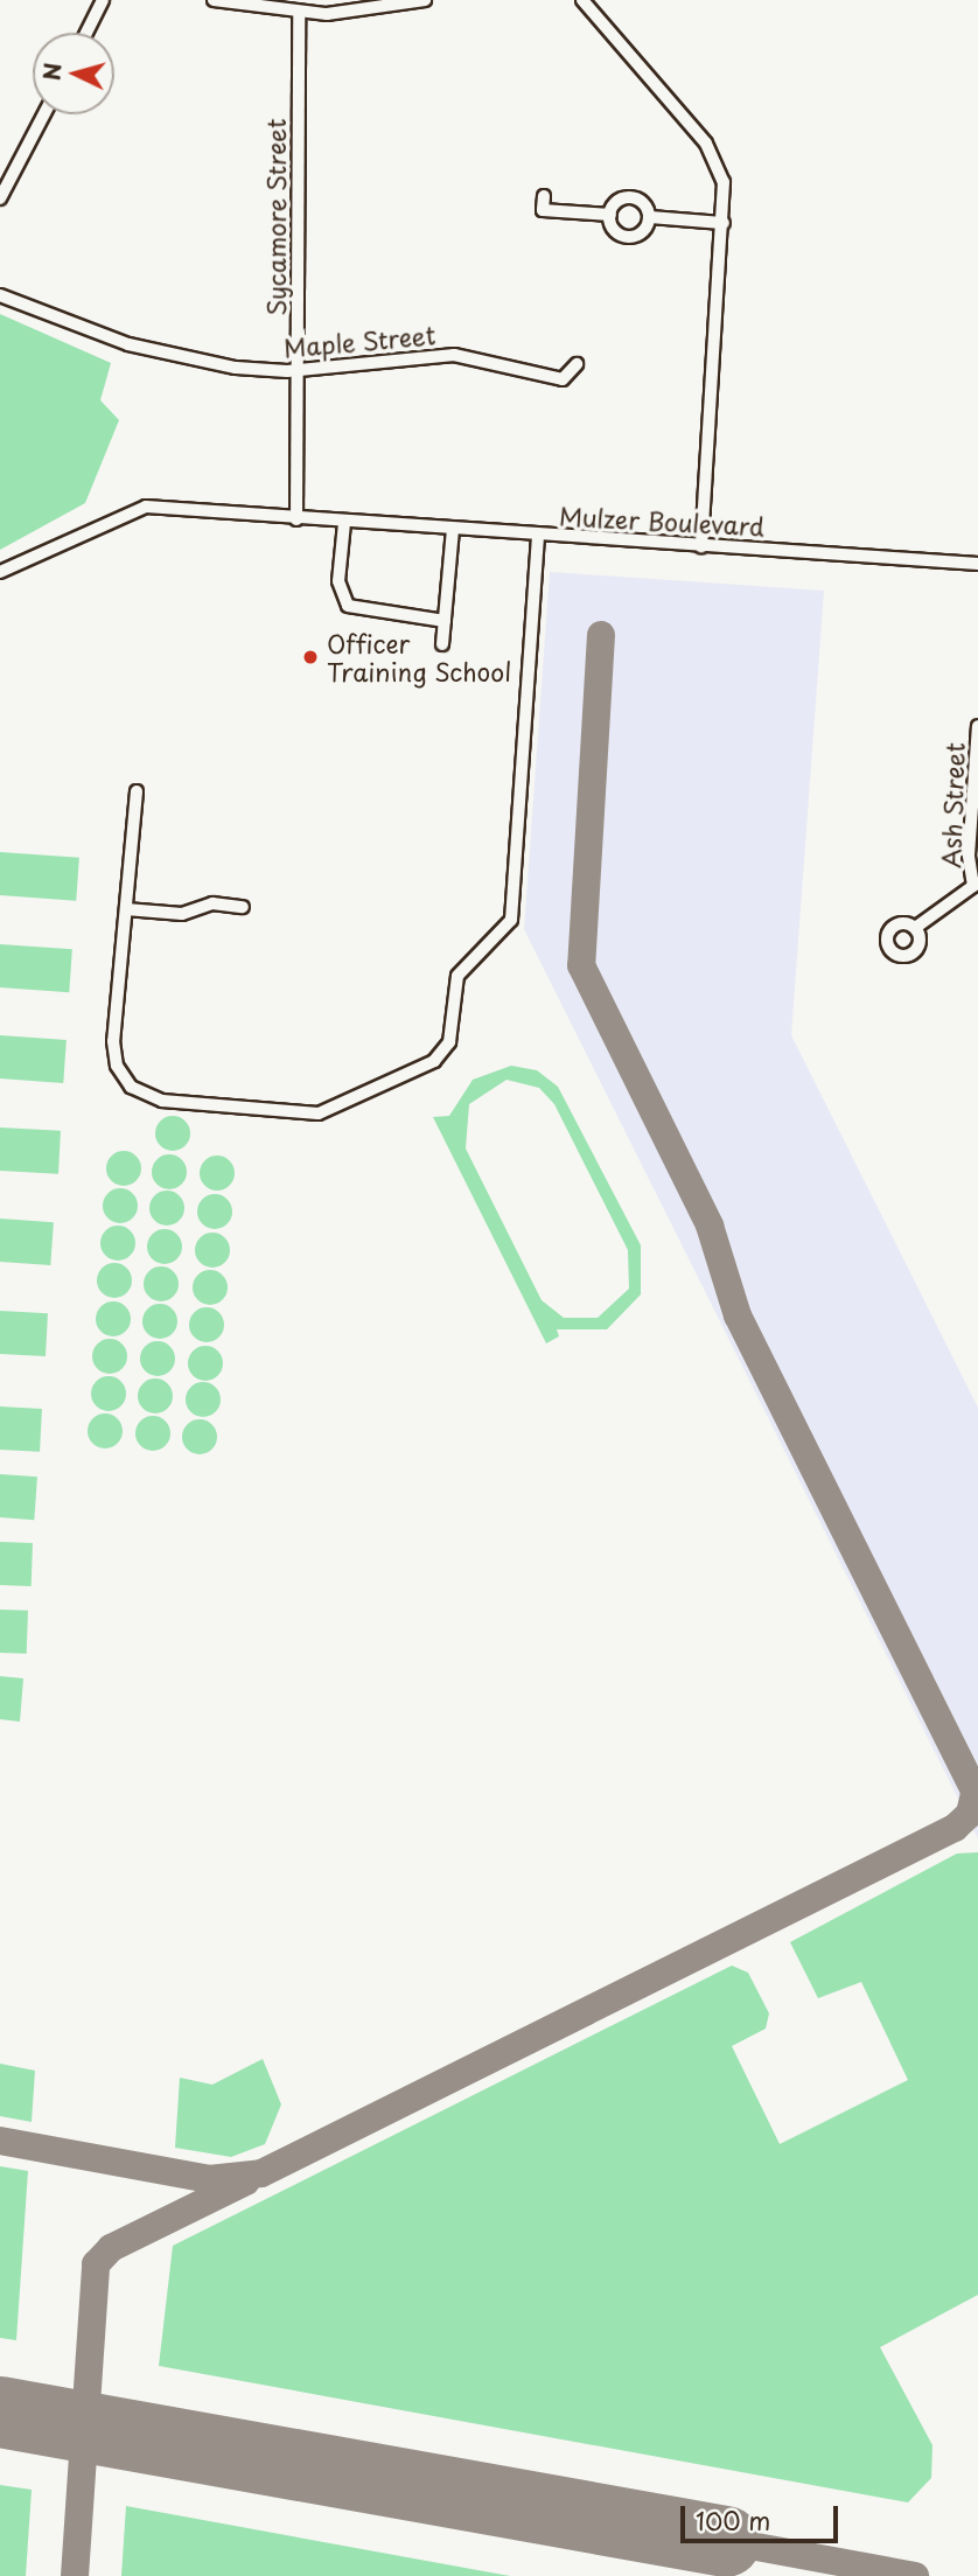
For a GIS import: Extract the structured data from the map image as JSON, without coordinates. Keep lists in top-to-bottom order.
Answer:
{
  "streets": {
    "street": [
      "Sycamore Street",
      "Maple Street",
      "Mulzer Boulevard",
      "Ash Street"
    ]
  },
  "crossings": [
    ["Sycamore Street", "Maple Street"],
    ["Sycamore Street", "Mulzer Boulevard"]
  ],
  "places": ["Officer Training School"],
  "scale_bar": "100 m",
  "north": "left"
}
